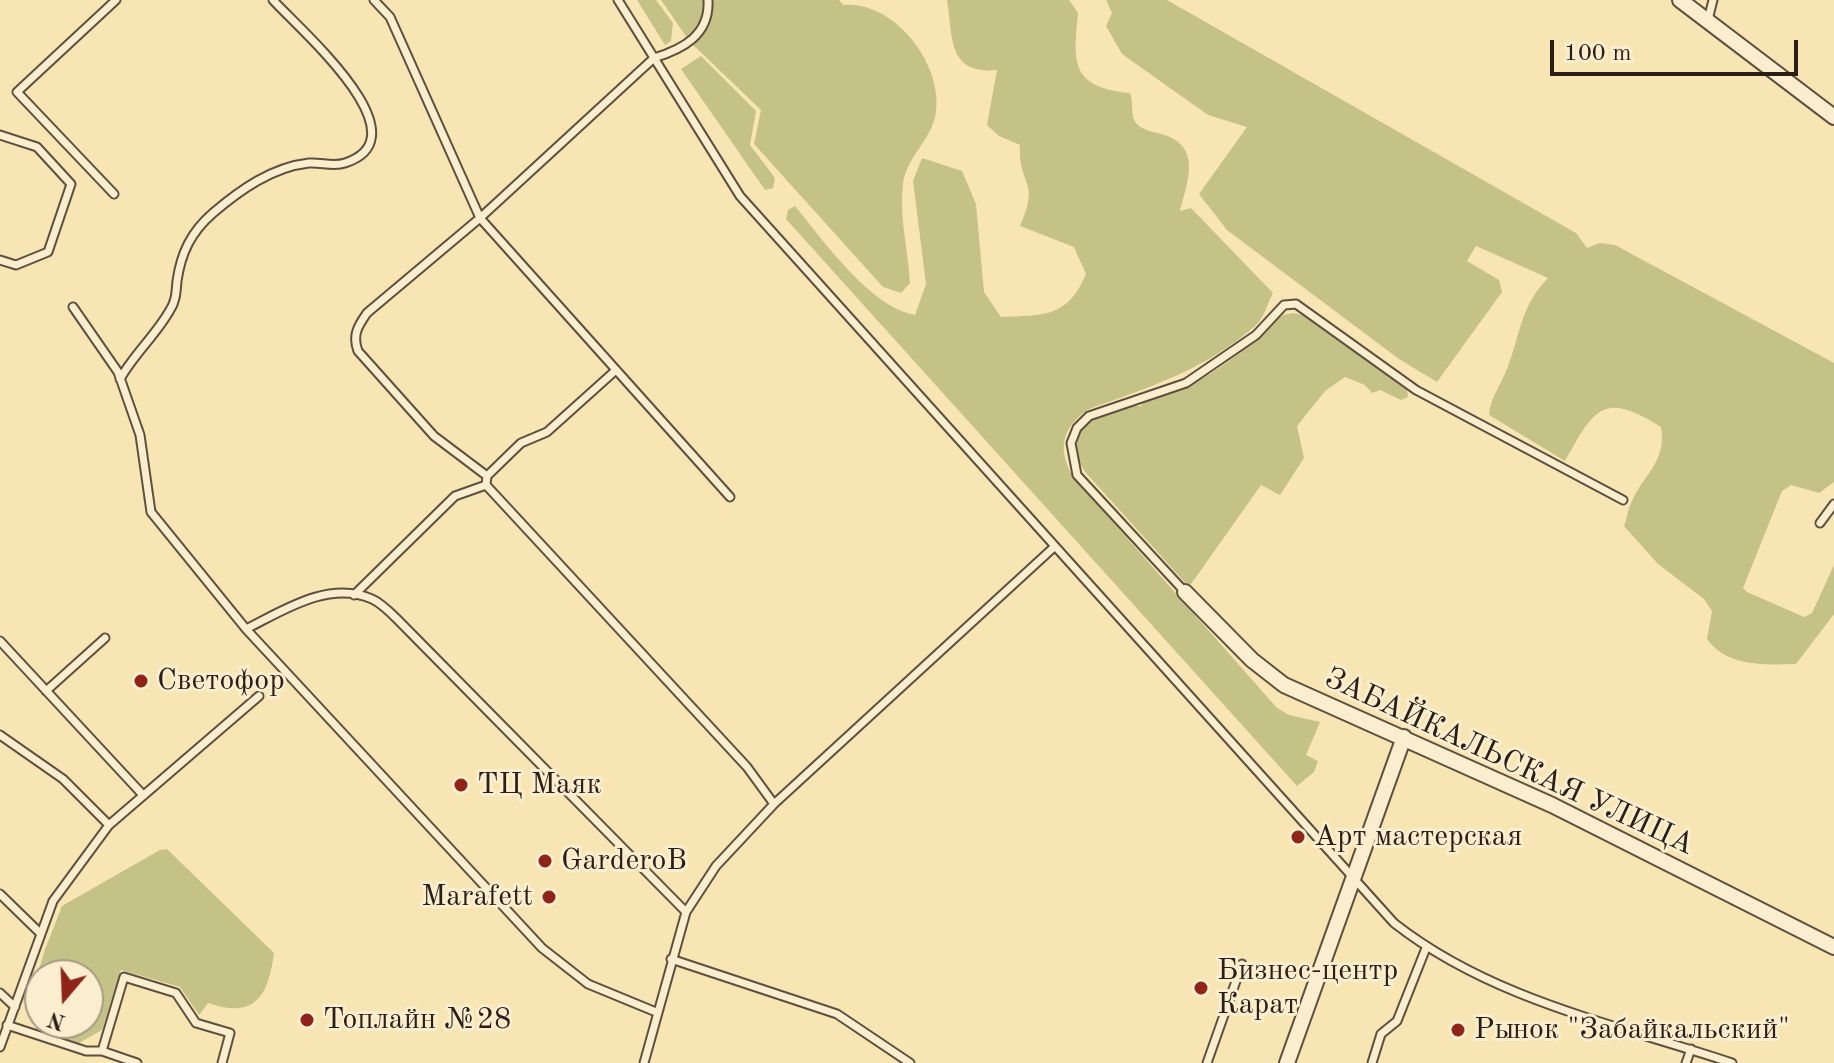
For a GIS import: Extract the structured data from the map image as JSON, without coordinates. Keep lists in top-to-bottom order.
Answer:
{
  "streets": {
    "street": ["ЗАБАЙКАЛЬСКАЯ УЛИЦА"]
  },
  "places": [
    "Светофор",
    "ТЦ Маяк",
    "Арт мастерская",
    "GarderoB",
    "Marafett",
    "Бизнес-центр Карат",
    "Топлайн №28",
    "Рынок \"Забайкальский\""
  ],
  "scale_bar": "100 m",
  "north": "bottom"
}
